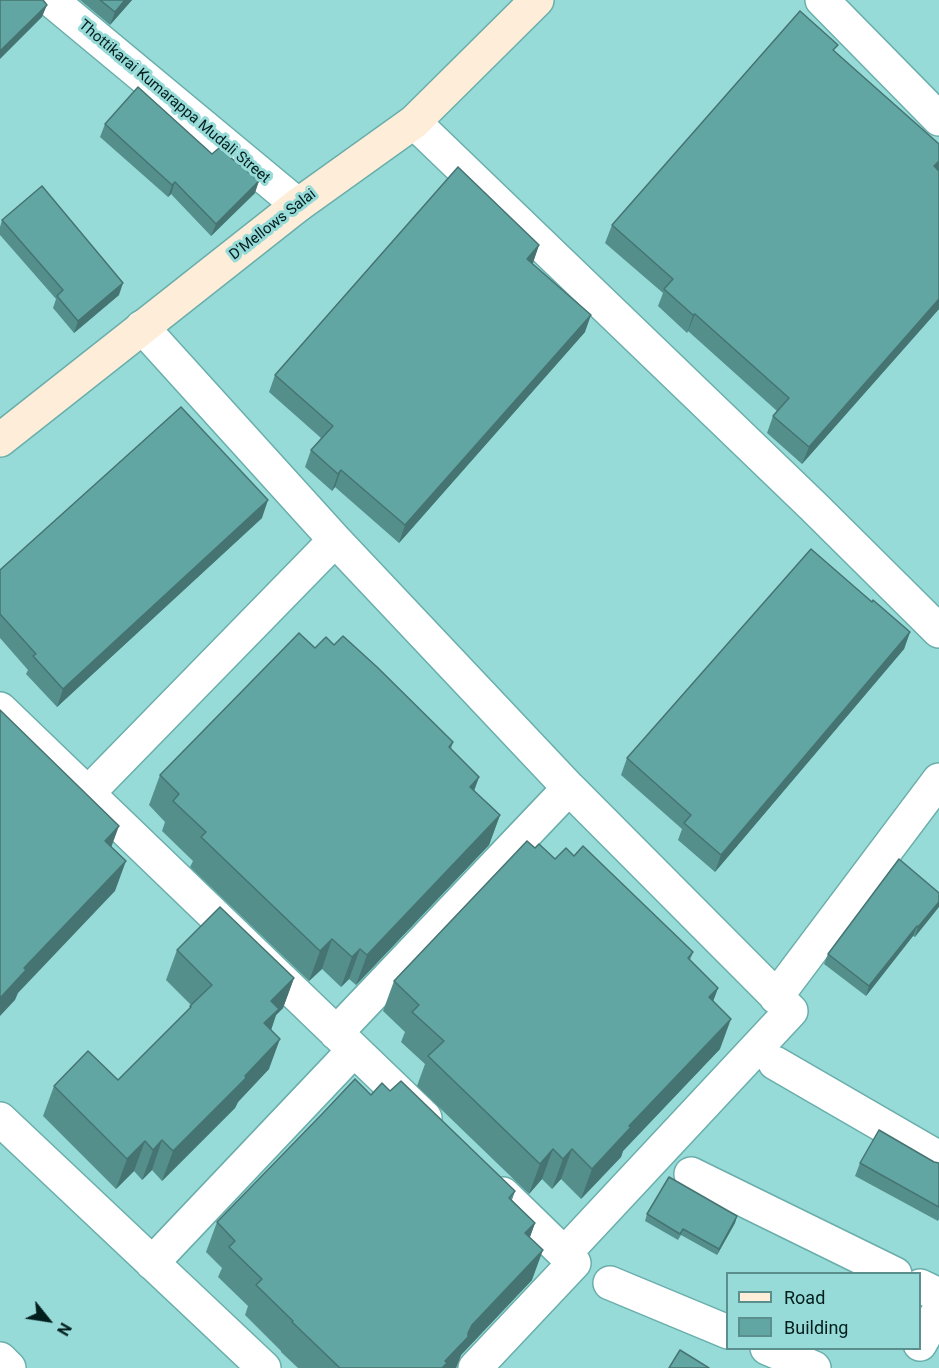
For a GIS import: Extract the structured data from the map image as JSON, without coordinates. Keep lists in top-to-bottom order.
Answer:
{
  "streets": {
    "main road": ["D'Mellows Salai"],
    "street": ["Thottikarai Kumarappa Mudali Street"]
  },
  "crossings": [
    ["Thottikarai Kumarappa Mudali Street", "D'Mellows Salai"]
  ],
  "legend": ["Road", "Building"],
  "north": "bottom right"
}
